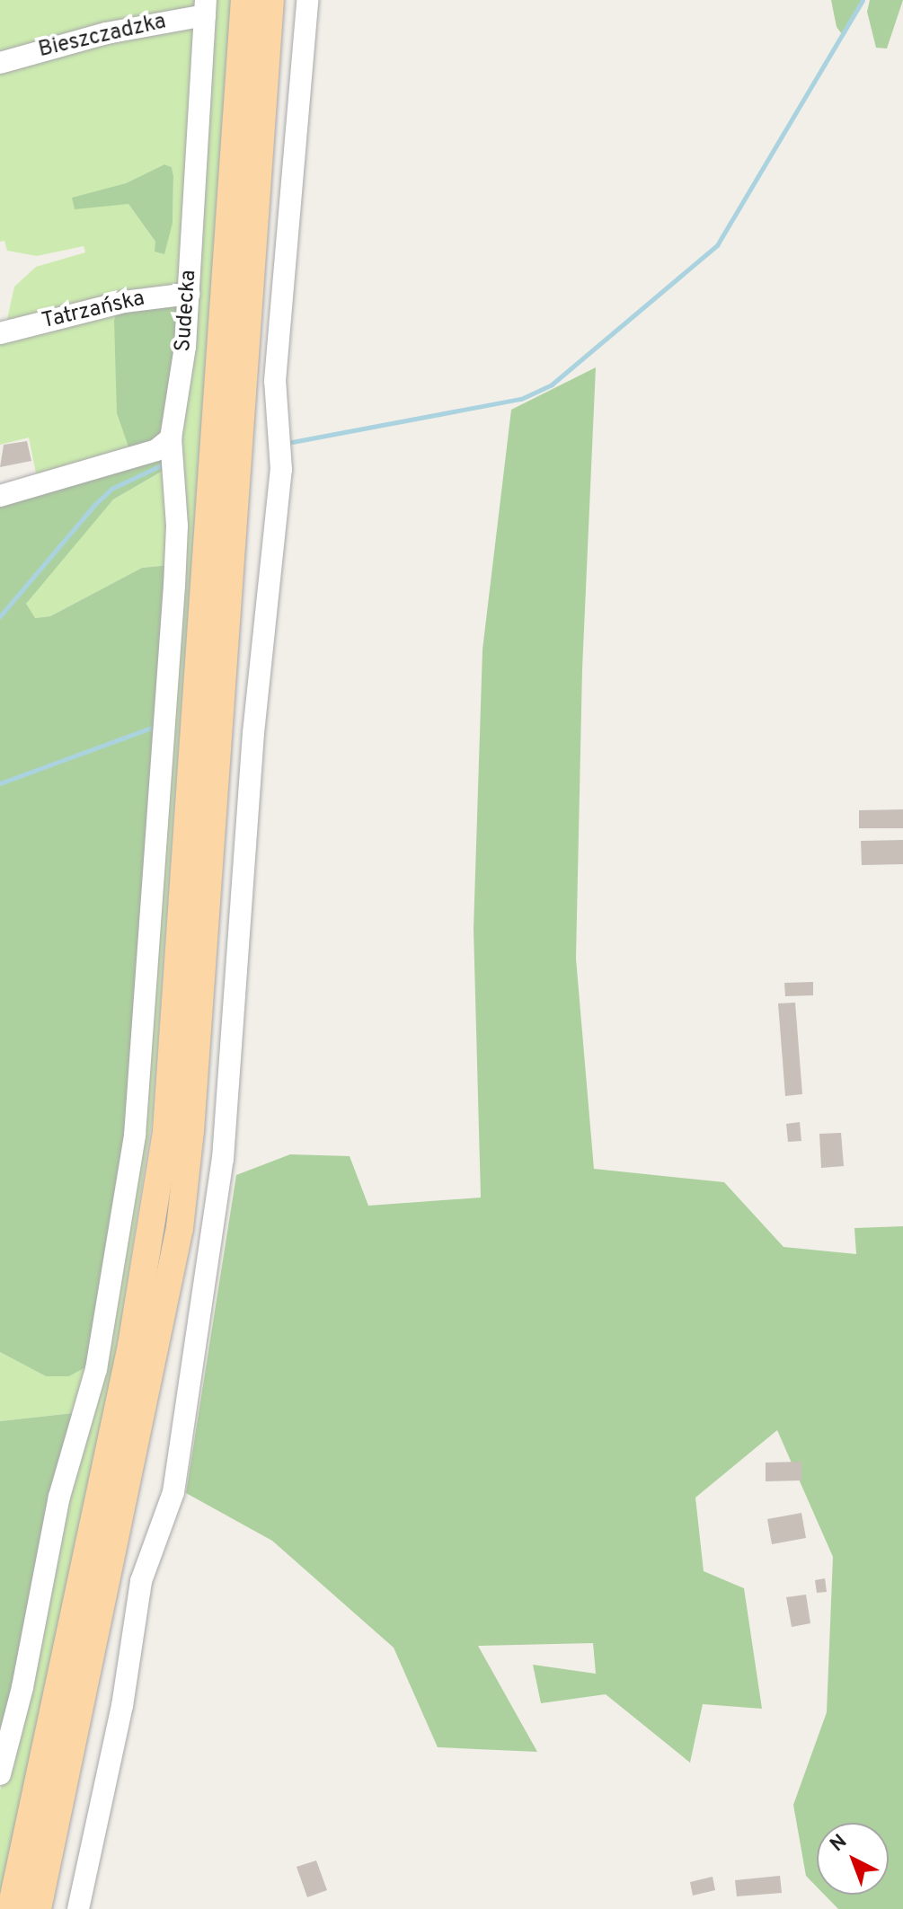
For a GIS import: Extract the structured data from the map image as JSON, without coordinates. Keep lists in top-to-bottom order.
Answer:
{
  "streets": {
    "street": ["Bieszczadzka", "Tatrzańska", "Sudecka"]
  },
  "crossings": [
    ["Bieszczadzka", "Sudecka"],
    ["Tatrzańska", "Sudecka"]
  ],
  "north": "top left"
}
